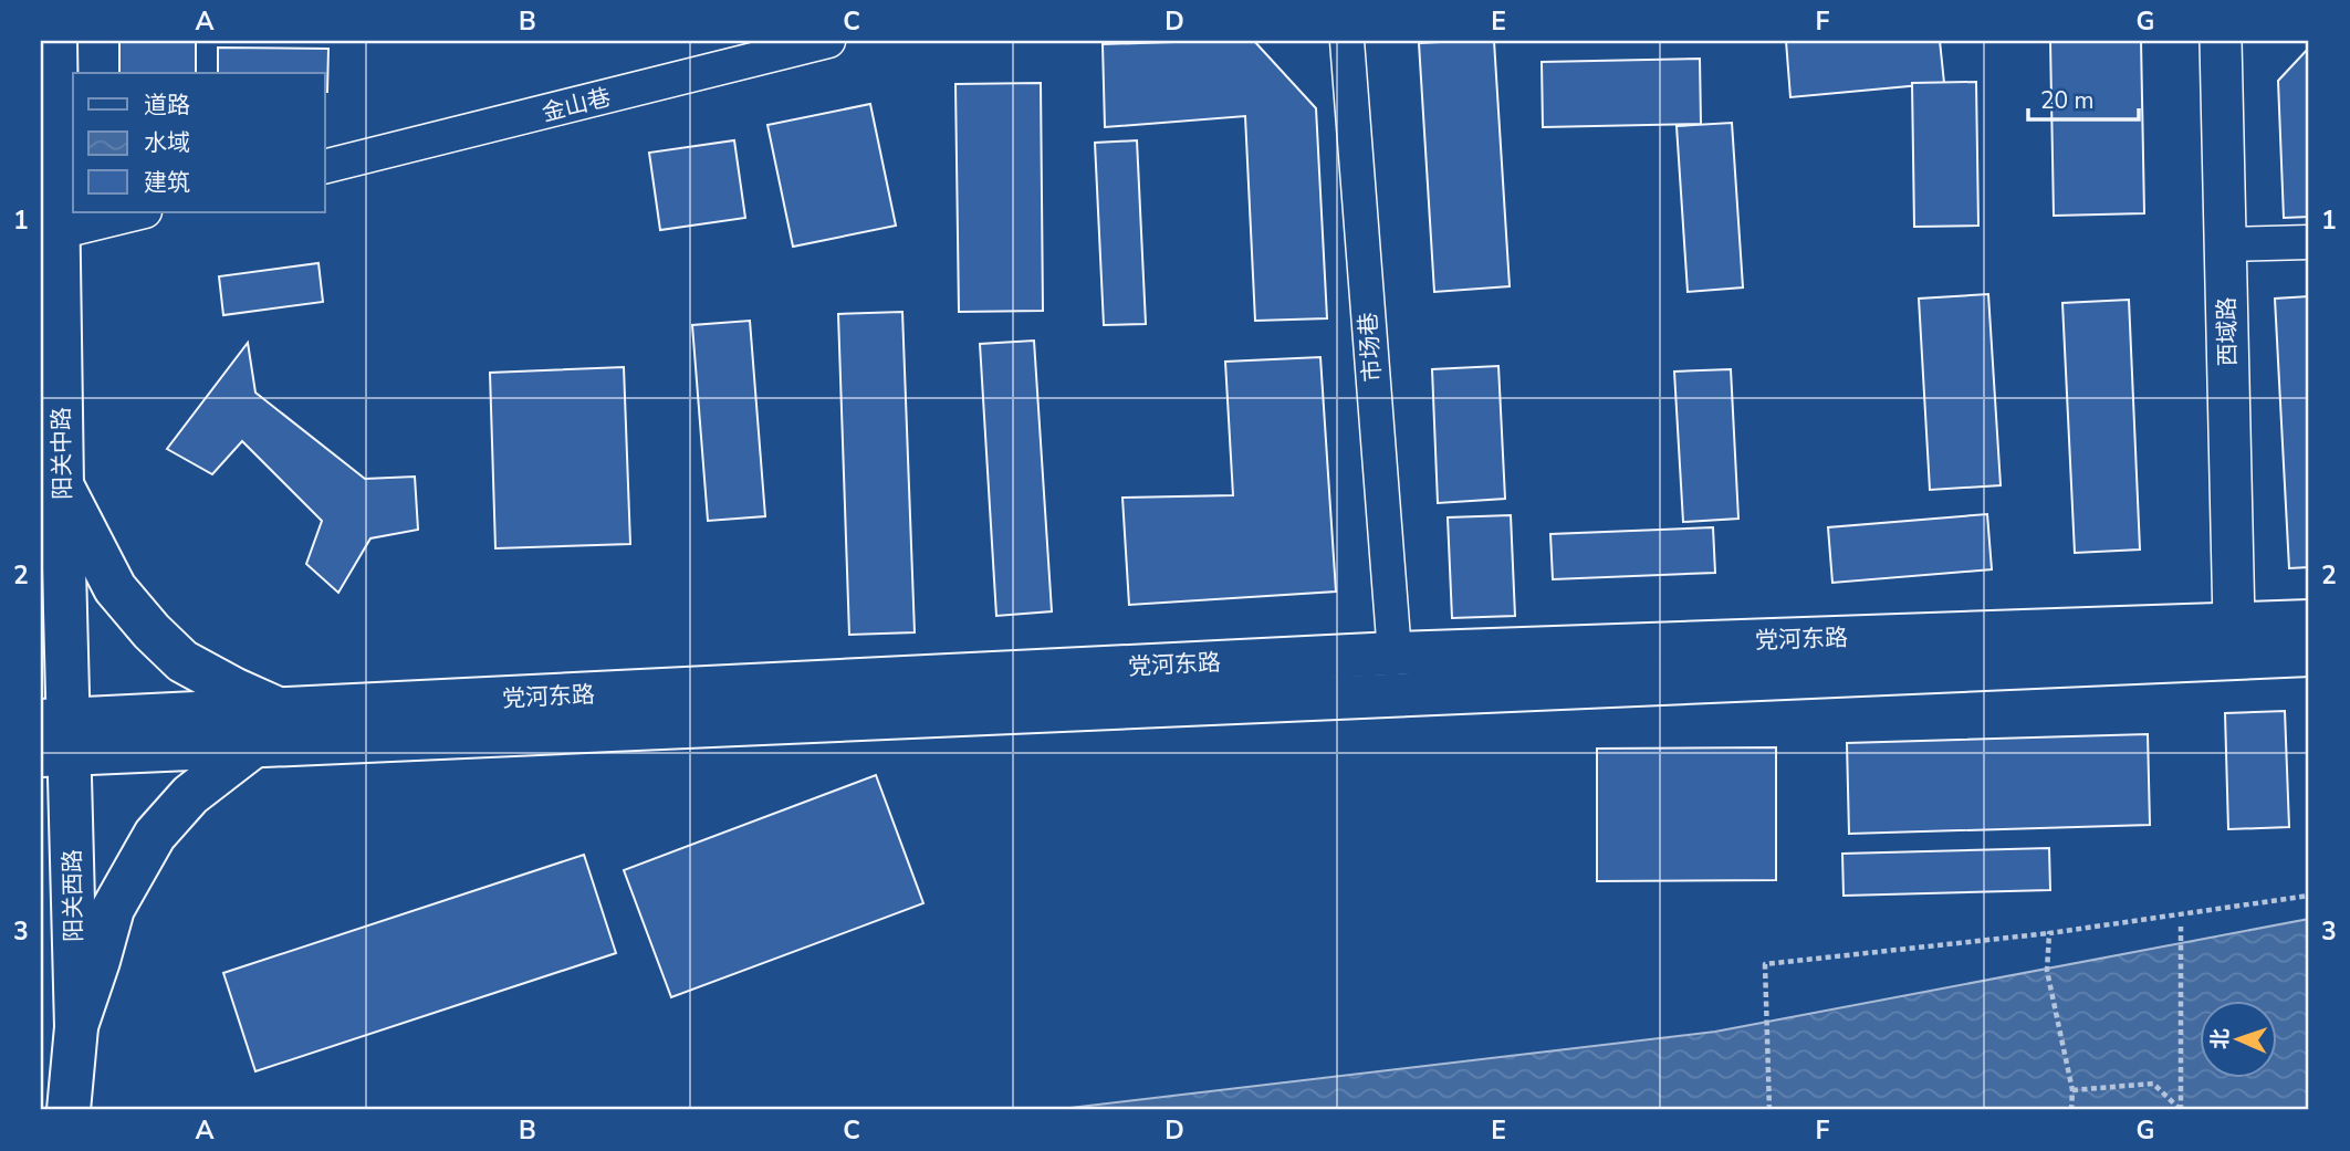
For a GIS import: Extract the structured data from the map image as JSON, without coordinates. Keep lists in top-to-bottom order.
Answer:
{
  "streets": {
    "main road": ["阳关中路", "党河东路", "阳关西路"],
    "street": ["金山巷", "西域路", "市场巷"]
  },
  "crossings": [
    ["西域路", "党河东路"],
    ["市场巷", "党河东路"],
    ["阳关中路", "党河东路"],
    ["阳关中路", "阳关西路"],
    ["党河东路", "阳关西路"]
  ],
  "legend": ["道路", "水域", "建筑"],
  "scale_bar": "20 m",
  "north": "left",
  "grid": {
    "columns": [
      "A",
      "B",
      "C",
      "D",
      "E",
      "F",
      "G"
    ],
    "rows": ["1", "2", "3"]
  }
}
